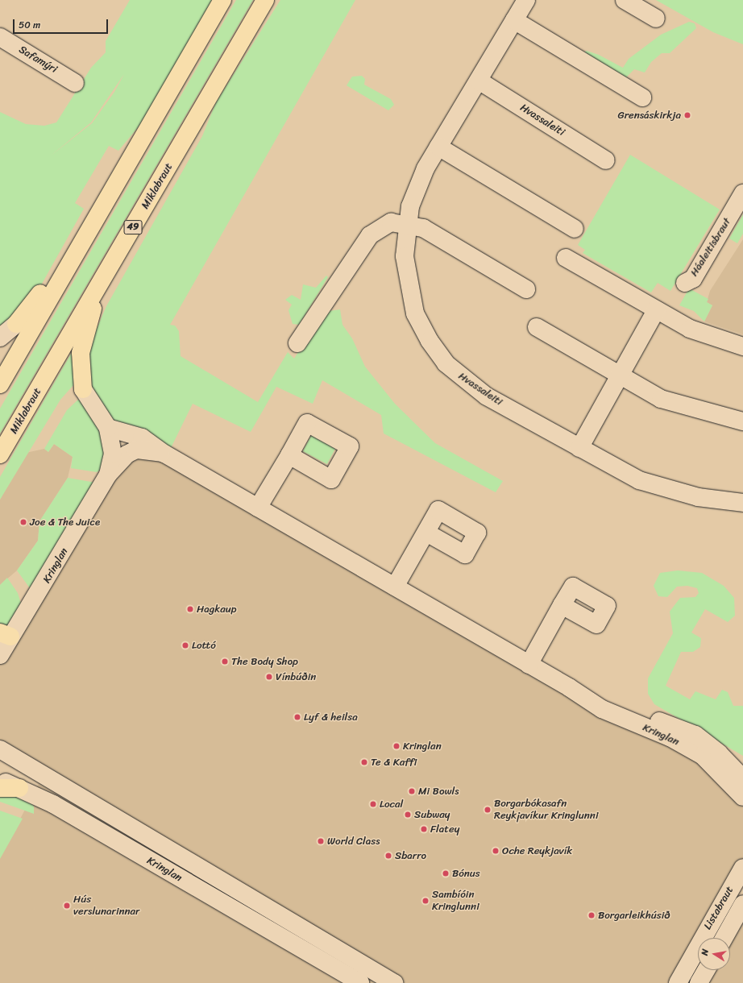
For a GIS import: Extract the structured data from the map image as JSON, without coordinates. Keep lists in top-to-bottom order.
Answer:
{
  "streets": {
    "highway": ["Miklabraut", "49"],
    "street": [
      "Safamýri",
      "Hvassaleiti",
      "Háaleitisbraut",
      "Kringlan",
      "Listabraut"
    ]
  },
  "places": [
    "Grensáskirkja",
    "Joe & The Juice",
    "Hagkaup",
    "Lottó",
    "The Body Shop",
    "Vínbúðin",
    "Lyf & heilsa",
    "Kringlan",
    "Te & Kaffi",
    "Mi Bowls",
    "Local",
    "Borgarbókasafn Reykjavíkur Kringlunni",
    "Subway",
    "Flatey",
    "World Class",
    "Oche Reykjavík",
    "Sbarro",
    "Bónus",
    "Sambíóin Kringlunni",
    "Hús verslunarinnar",
    "Borgarleikhúsið"
  ],
  "scale_bar": "50 m",
  "north": "left"
}
